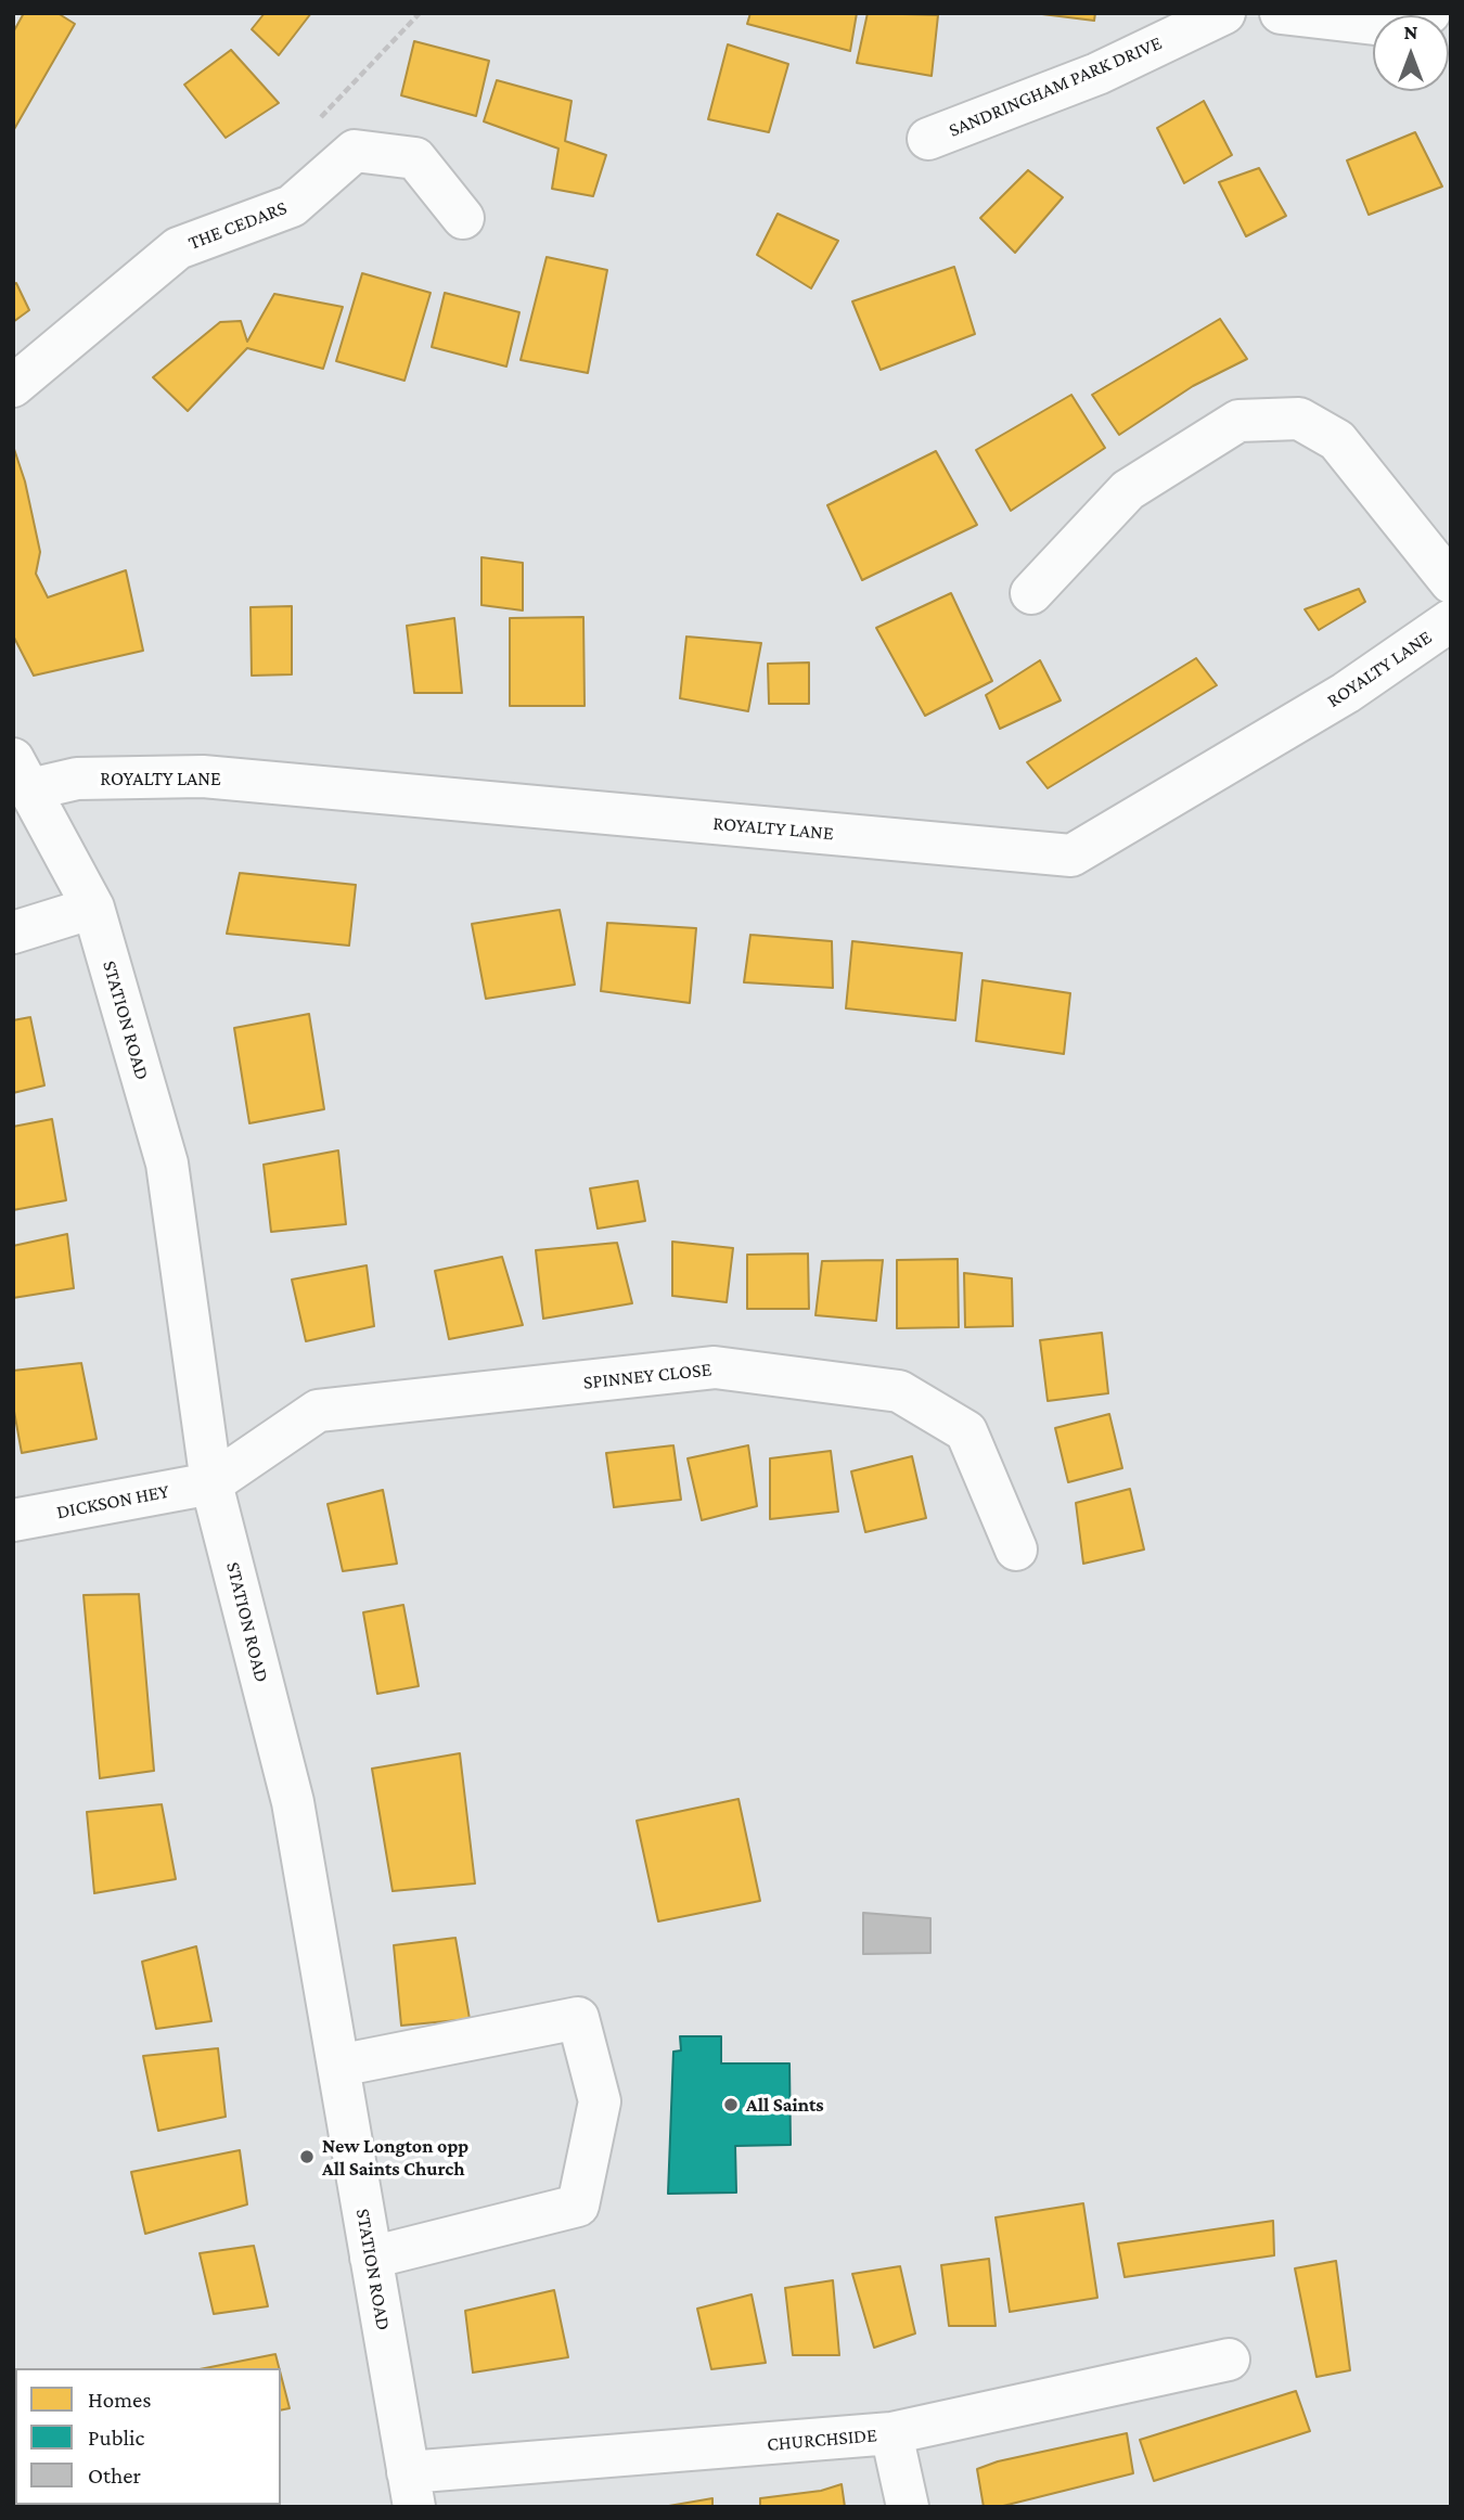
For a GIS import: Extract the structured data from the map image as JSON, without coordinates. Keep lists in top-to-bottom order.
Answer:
{
  "streets": {
    "street": [
      "SANDRINGHAM PARK DRIVE",
      "THE CEDARS",
      "ROYALTY LANE",
      "STATION ROAD",
      "SPINNEY CLOSE",
      "DICKSON HEY",
      "CHURCHSIDE"
    ]
  },
  "crossings": [
    ["ROYALTY LANE", "STATION ROAD"],
    ["STATION ROAD", "SPINNEY CLOSE"],
    ["STATION ROAD", "DICKSON HEY"],
    ["STATION ROAD", "CHURCHSIDE"],
    ["SPINNEY CLOSE", "DICKSON HEY"]
  ],
  "places": ["All Saints", "New Longton opp All Saints Church"],
  "legend": ["Homes", "Public", "Other"],
  "north": "top"
}
